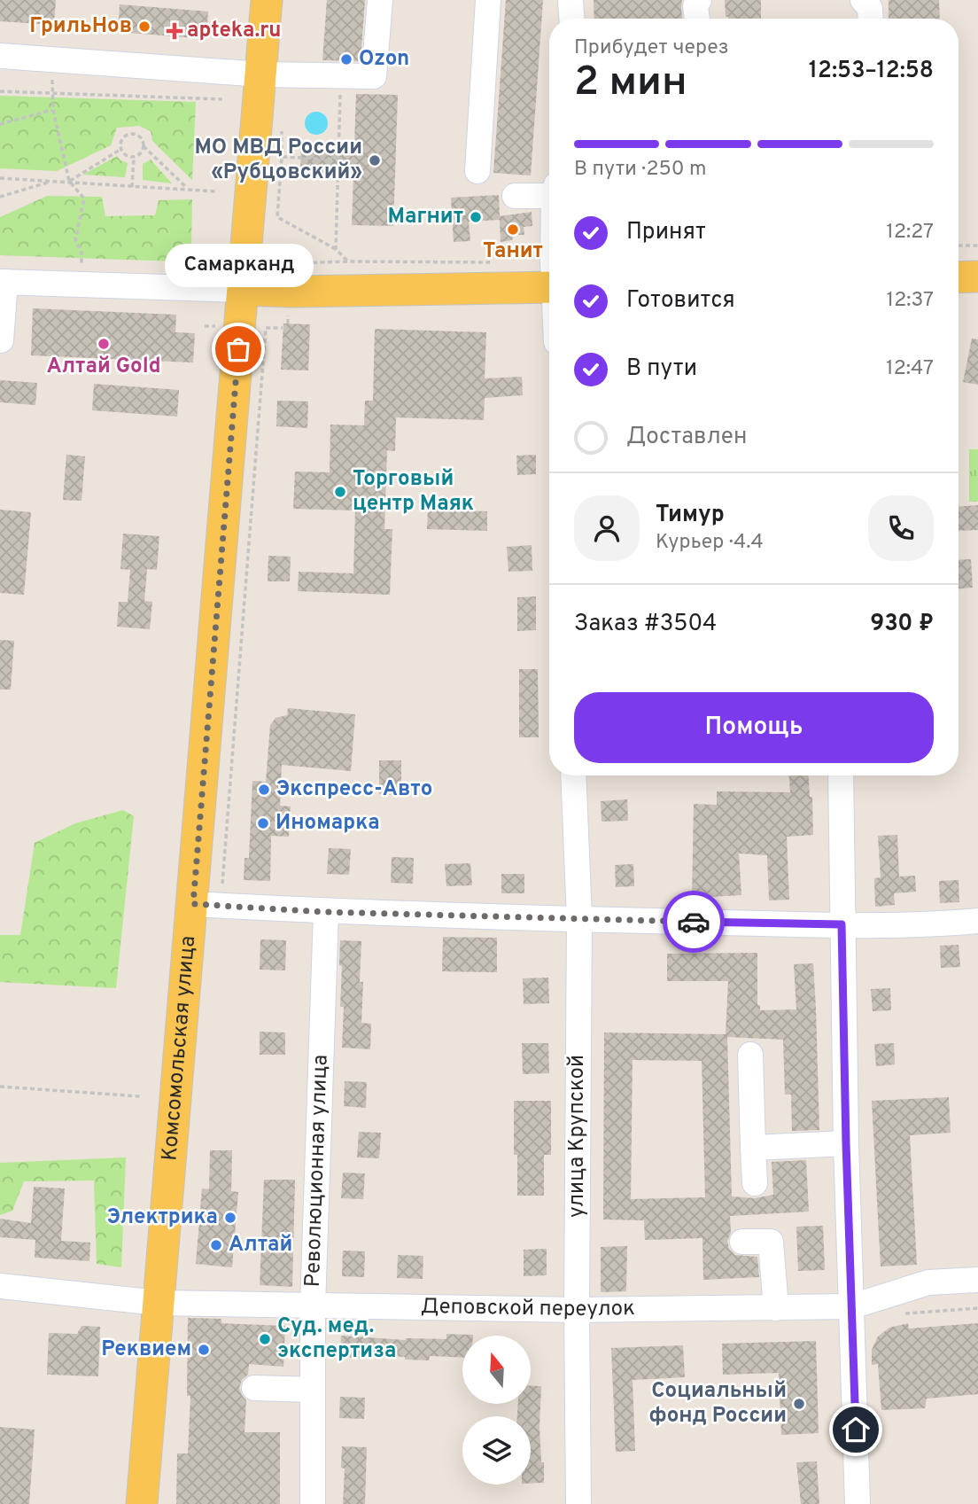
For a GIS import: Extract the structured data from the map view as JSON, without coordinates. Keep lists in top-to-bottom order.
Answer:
{
  "streets": {
    "main road": ["Комсомольская улица"],
    "street": ["улица Крупской", "Революционная улица", "Деповской переулок"]
  },
  "crossings": [
    ["Комсомольская улица", "Деповской переулок"],
    ["улица Крупской", "Деповской переулок"],
    ["Революционная улица", "Деповской переулок"]
  ],
  "places": {
    "other": [
      "ГрильНов",
      "Ozon",
      "МО МВД России «Рубцовский»",
      "Магнит",
      "Танит",
      "Алтай Gold",
      "Самарканд",
      "Торговый центр Маяк",
      "Экспресс-Авто",
      "Иномарка",
      "Электрика",
      "Алтай",
      "Суд. мед. экспертиза",
      "Реквием",
      "Социальный фонд России"
    ],
    "health": ["apteka.ru"]
  },
  "north": "top",
  "page": {
    "heading": ["2 мин", "Прибудет через", "12:53–12:58"],
    "panel": [
      "Тимур",
      "Курьер · 4.4",
      "Заказ #3504",
      "930 ₽"
    ],
    "bar": "В пути · 250 m",
    "list": [
      ["Принят", "12:27"],
      ["Готовится", "12:37"],
      ["В пути", "12:47"],
      "Доставлен"
    ],
    "bubble": "Самарканд",
    "buttons": "Помощь"
  }
}
